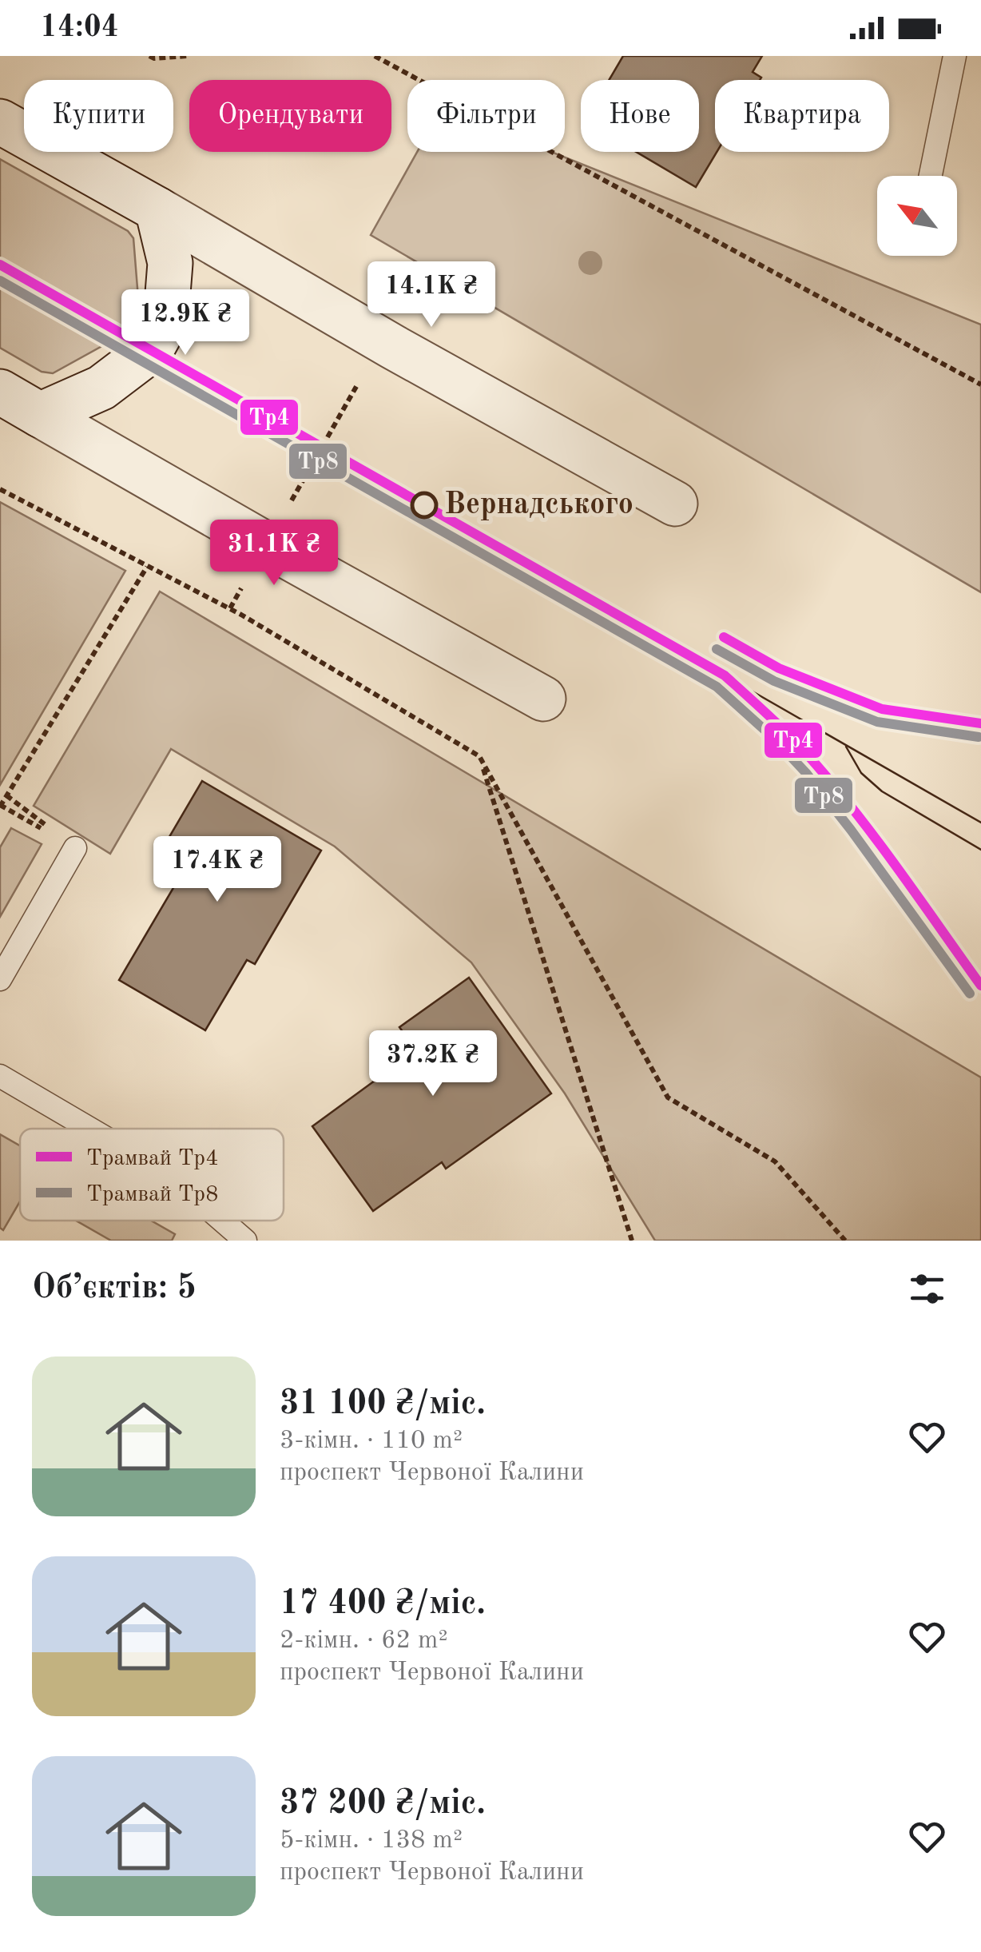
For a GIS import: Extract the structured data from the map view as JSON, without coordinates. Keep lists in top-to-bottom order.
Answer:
{
  "places": ["Вернадського"],
  "lines": ["tram line Тр4", "tram line Тр8"],
  "legend": ["Трамвай Тр4", "Трамвай Тр8"],
  "north": "top left",
  "page": {
    "status": "14:04",
    "chip": [
      "Купити",
      "Орендувати",
      "Фільтри",
      "Нове",
      "Квартира"
    ],
    "price": [
      "14.1K ₴",
      "12.9K ₴",
      "31.1K ₴",
      "17.4K ₴",
      "37.2K ₴"
    ],
    "heading": "Об’єктів: 5",
    "list": [
      {
        "name": "31 100 ₴/міс.",
        "note": "3-кімн. · 110 m² · проспект Червоної Калини"
      },
      {
        "name": "17 400 ₴/міс.",
        "note": "2-кімн. · 62 m² · проспект Червоної Калини"
      },
      {
        "name": "37 200 ₴/міс.",
        "note": "5-кімн. · 138 m² · проспект Червоної Калини"
      }
    ]
  }
}
